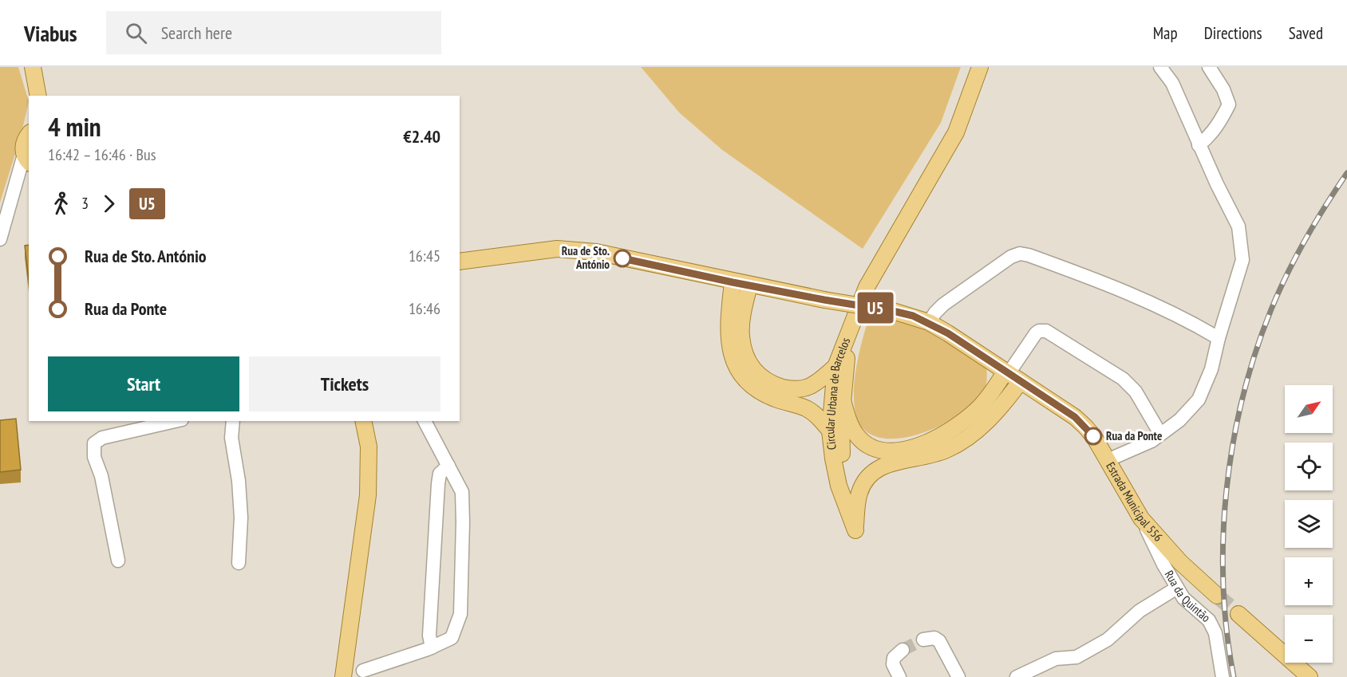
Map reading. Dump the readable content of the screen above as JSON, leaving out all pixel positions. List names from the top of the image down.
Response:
{
  "streets": {
    "main road": ["Circular Urbana de Barcelos", "Estrada Municipal 556"],
    "street": ["Rua da Quintão"]
  },
  "crossings": [
    ["Estrada Municipal 556", "Rua da Quintão"]
  ],
  "places": ["Rua de Sto. António", "Rua da Ponte"],
  "lines": ["bus line U5"],
  "north": "top right",
  "page": {
    "header": "Viabus",
    "search": "Search here",
    "nav": ["Map", "Directions", "Saved"],
    "on_map": "U5",
    "heading": ["4 min", "16:42 – 16:46 · Bus", "€2.40"],
    "legs": ["3", "U5"],
    "list": [
      {
        "name": "Rua de Sto. António",
        "value": "16:45"
      },
      {
        "name": "Rua da Ponte",
        "value": "16:46"
      }
    ],
    "buttons": ["Start", "Tickets"],
    "map_buttons": ["+", "−"]
  }
}
